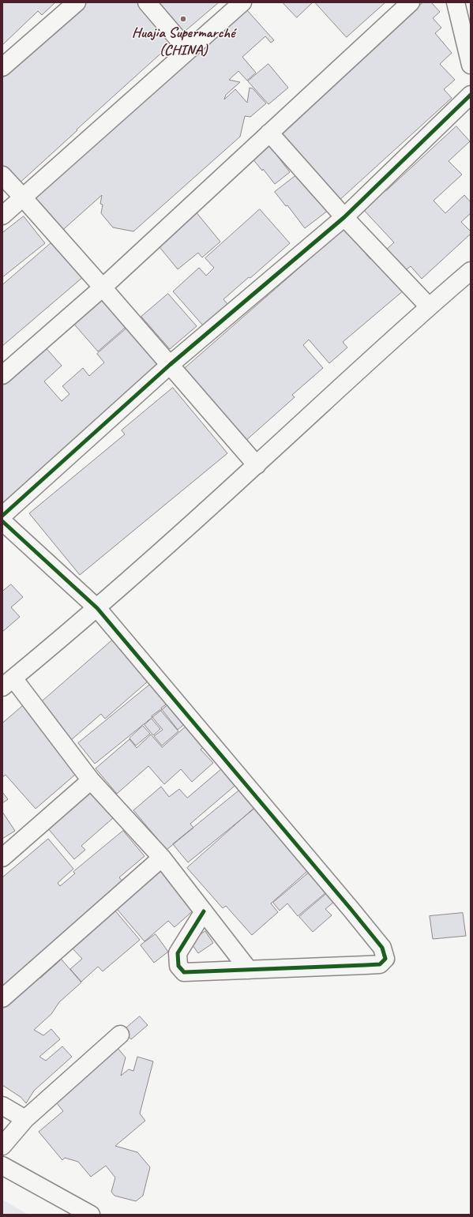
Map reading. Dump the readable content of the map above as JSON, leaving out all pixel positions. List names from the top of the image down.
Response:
{
  "places": ["Huajia Supermarché (CHINA)"]
}
